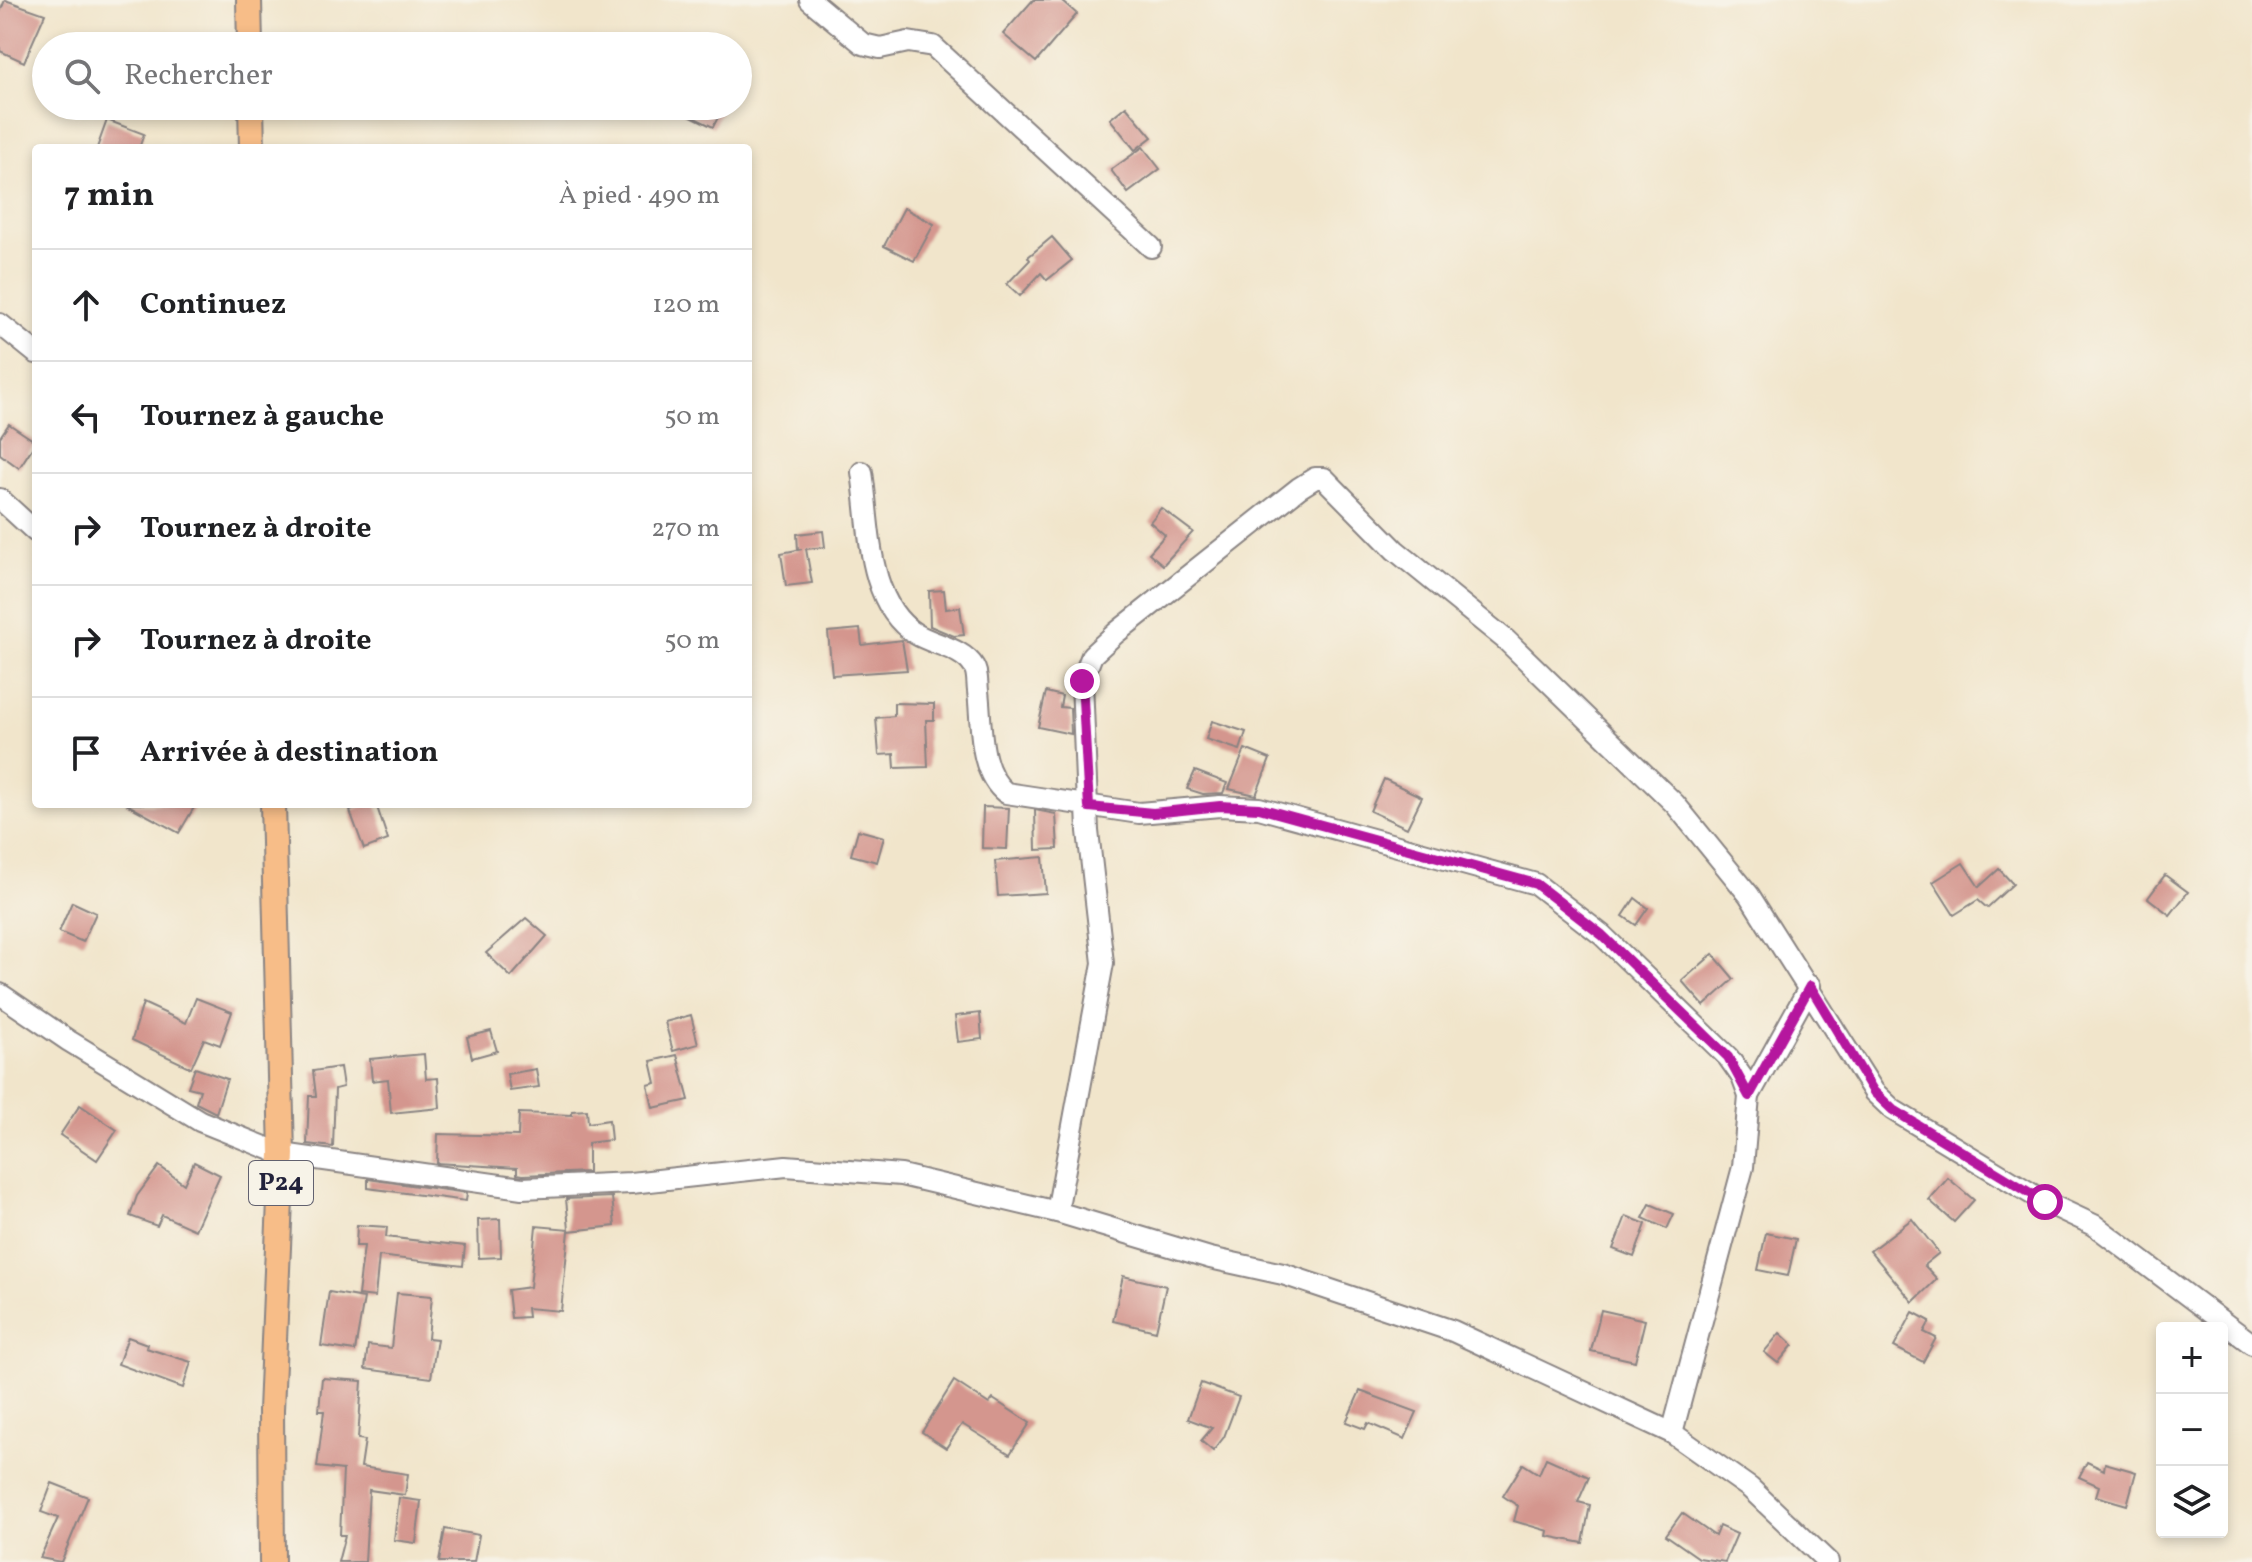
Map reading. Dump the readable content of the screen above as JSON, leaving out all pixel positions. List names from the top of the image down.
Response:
{
  "streets": {
    "main road": ["P24"]
  },
  "page": {
    "search": "Rechercher",
    "heading": ["7 min", "À pied · 490 m"],
    "list": [
      ["Continuez", "120 m"],
      ["Tournez à gauche", "50 m"],
      ["Tournez à droite", "270 m"],
      ["Tournez à droite", "50 m"],
      "Arrivée à destination"
    ],
    "map_buttons": ["+", "−"]
  }
}
